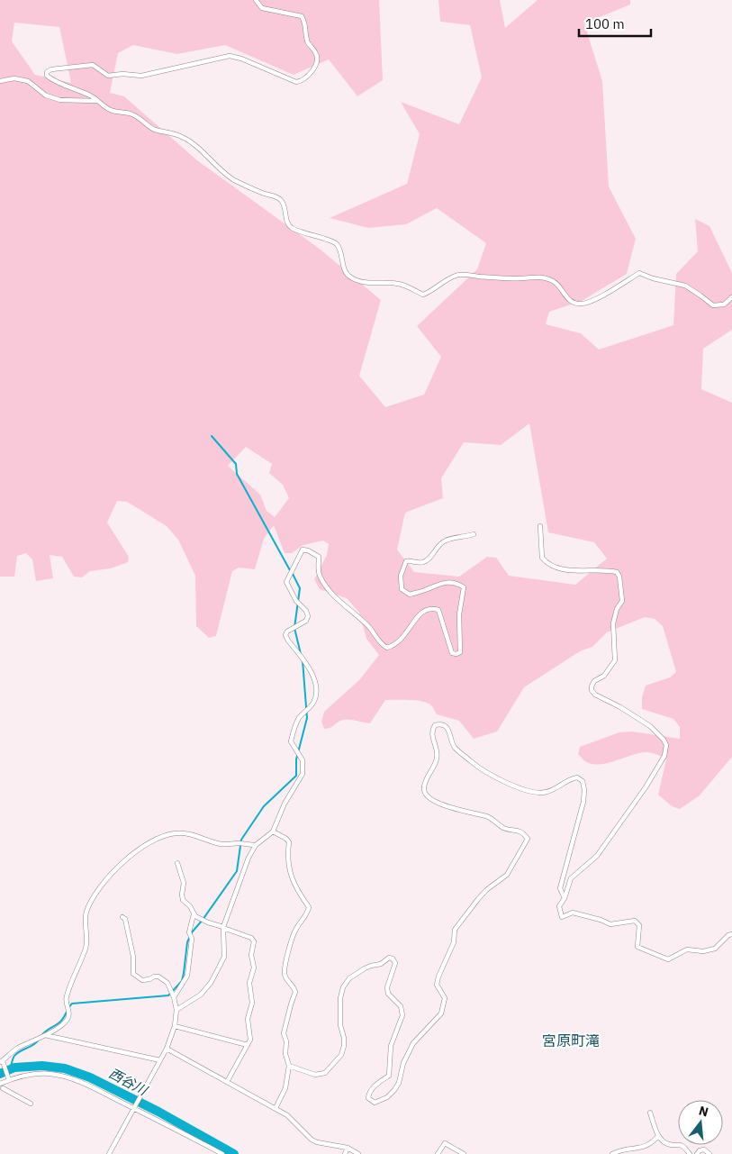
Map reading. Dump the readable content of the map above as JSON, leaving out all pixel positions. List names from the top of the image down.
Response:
{
  "districts": ["宮原町滝"],
  "water": ["西谷川"],
  "scale_bar": "100 m",
  "north": "top"
}
